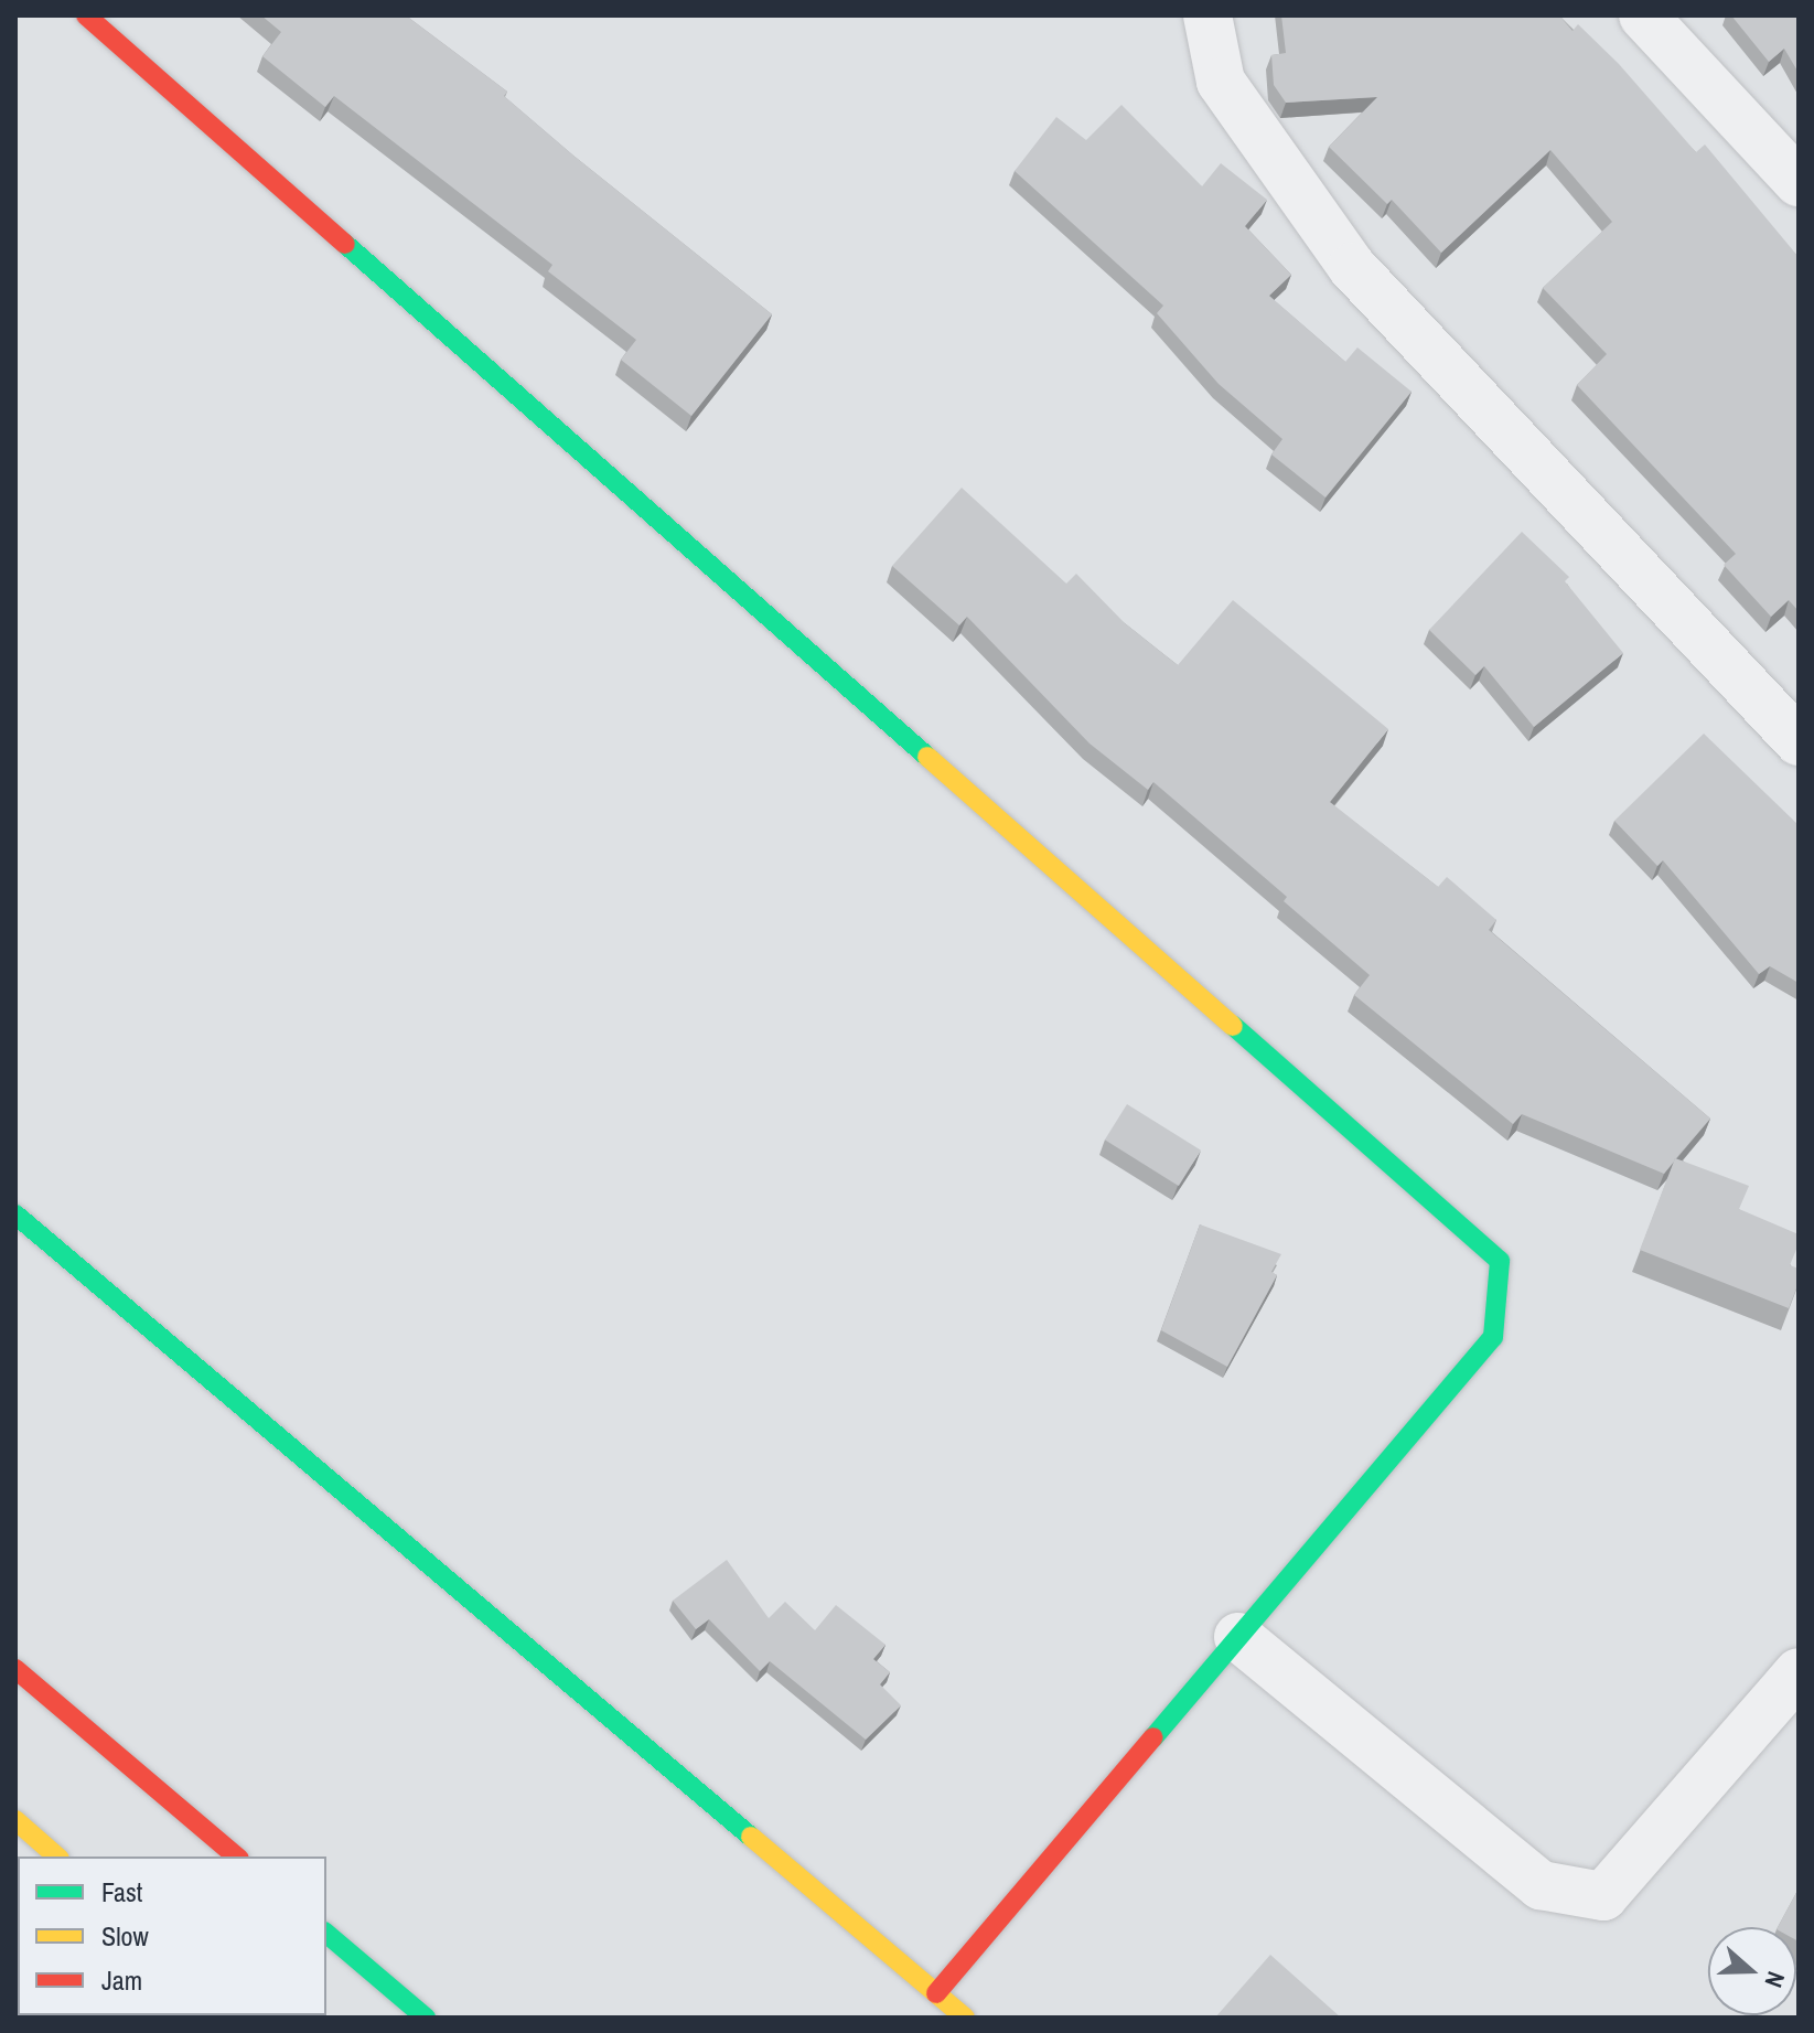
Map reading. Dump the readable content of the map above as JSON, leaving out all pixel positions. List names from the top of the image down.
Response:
{
  "legend": ["Fast", "Slow", "Jam"],
  "north": "right"
}
